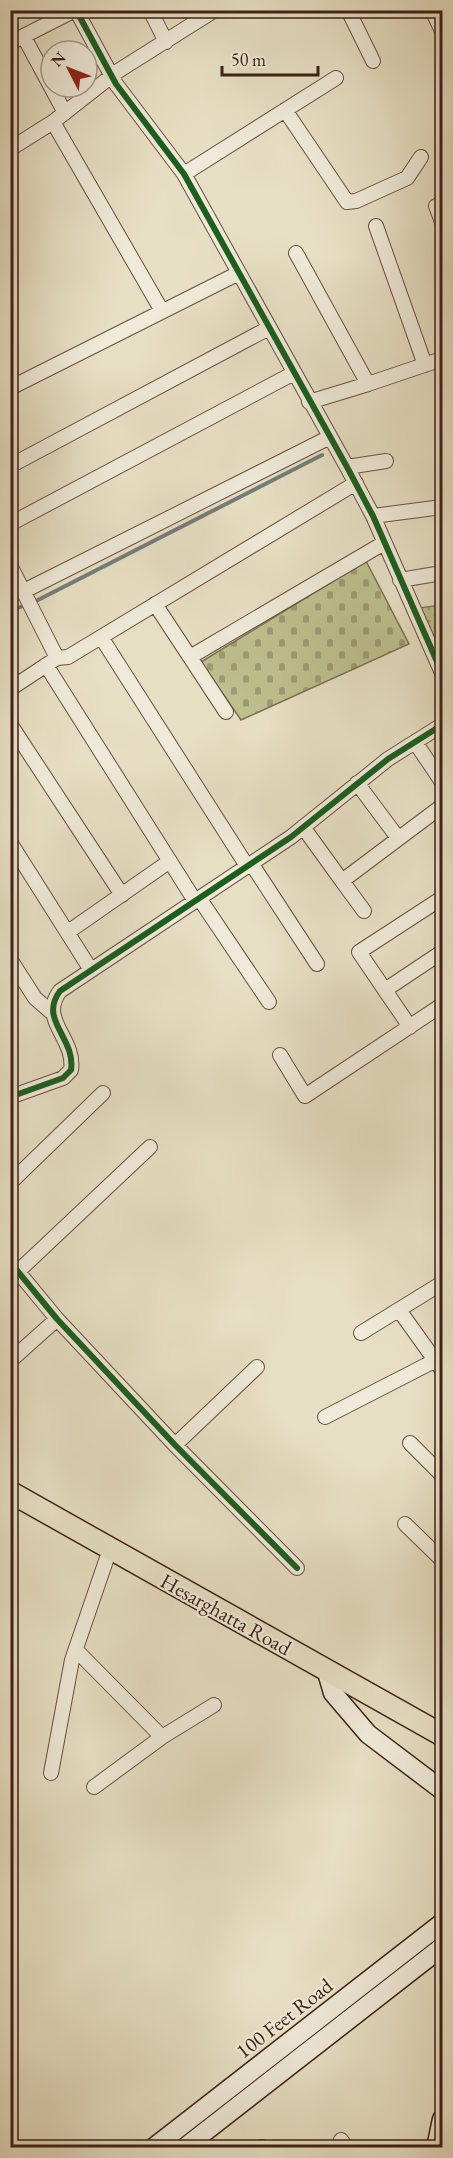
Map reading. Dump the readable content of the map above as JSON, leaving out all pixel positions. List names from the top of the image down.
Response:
{
  "streets": {
    "main road": ["Hesarghatta Road", "100 Feet Road"]
  },
  "scale_bar": "50 m",
  "north": "top left"
}
